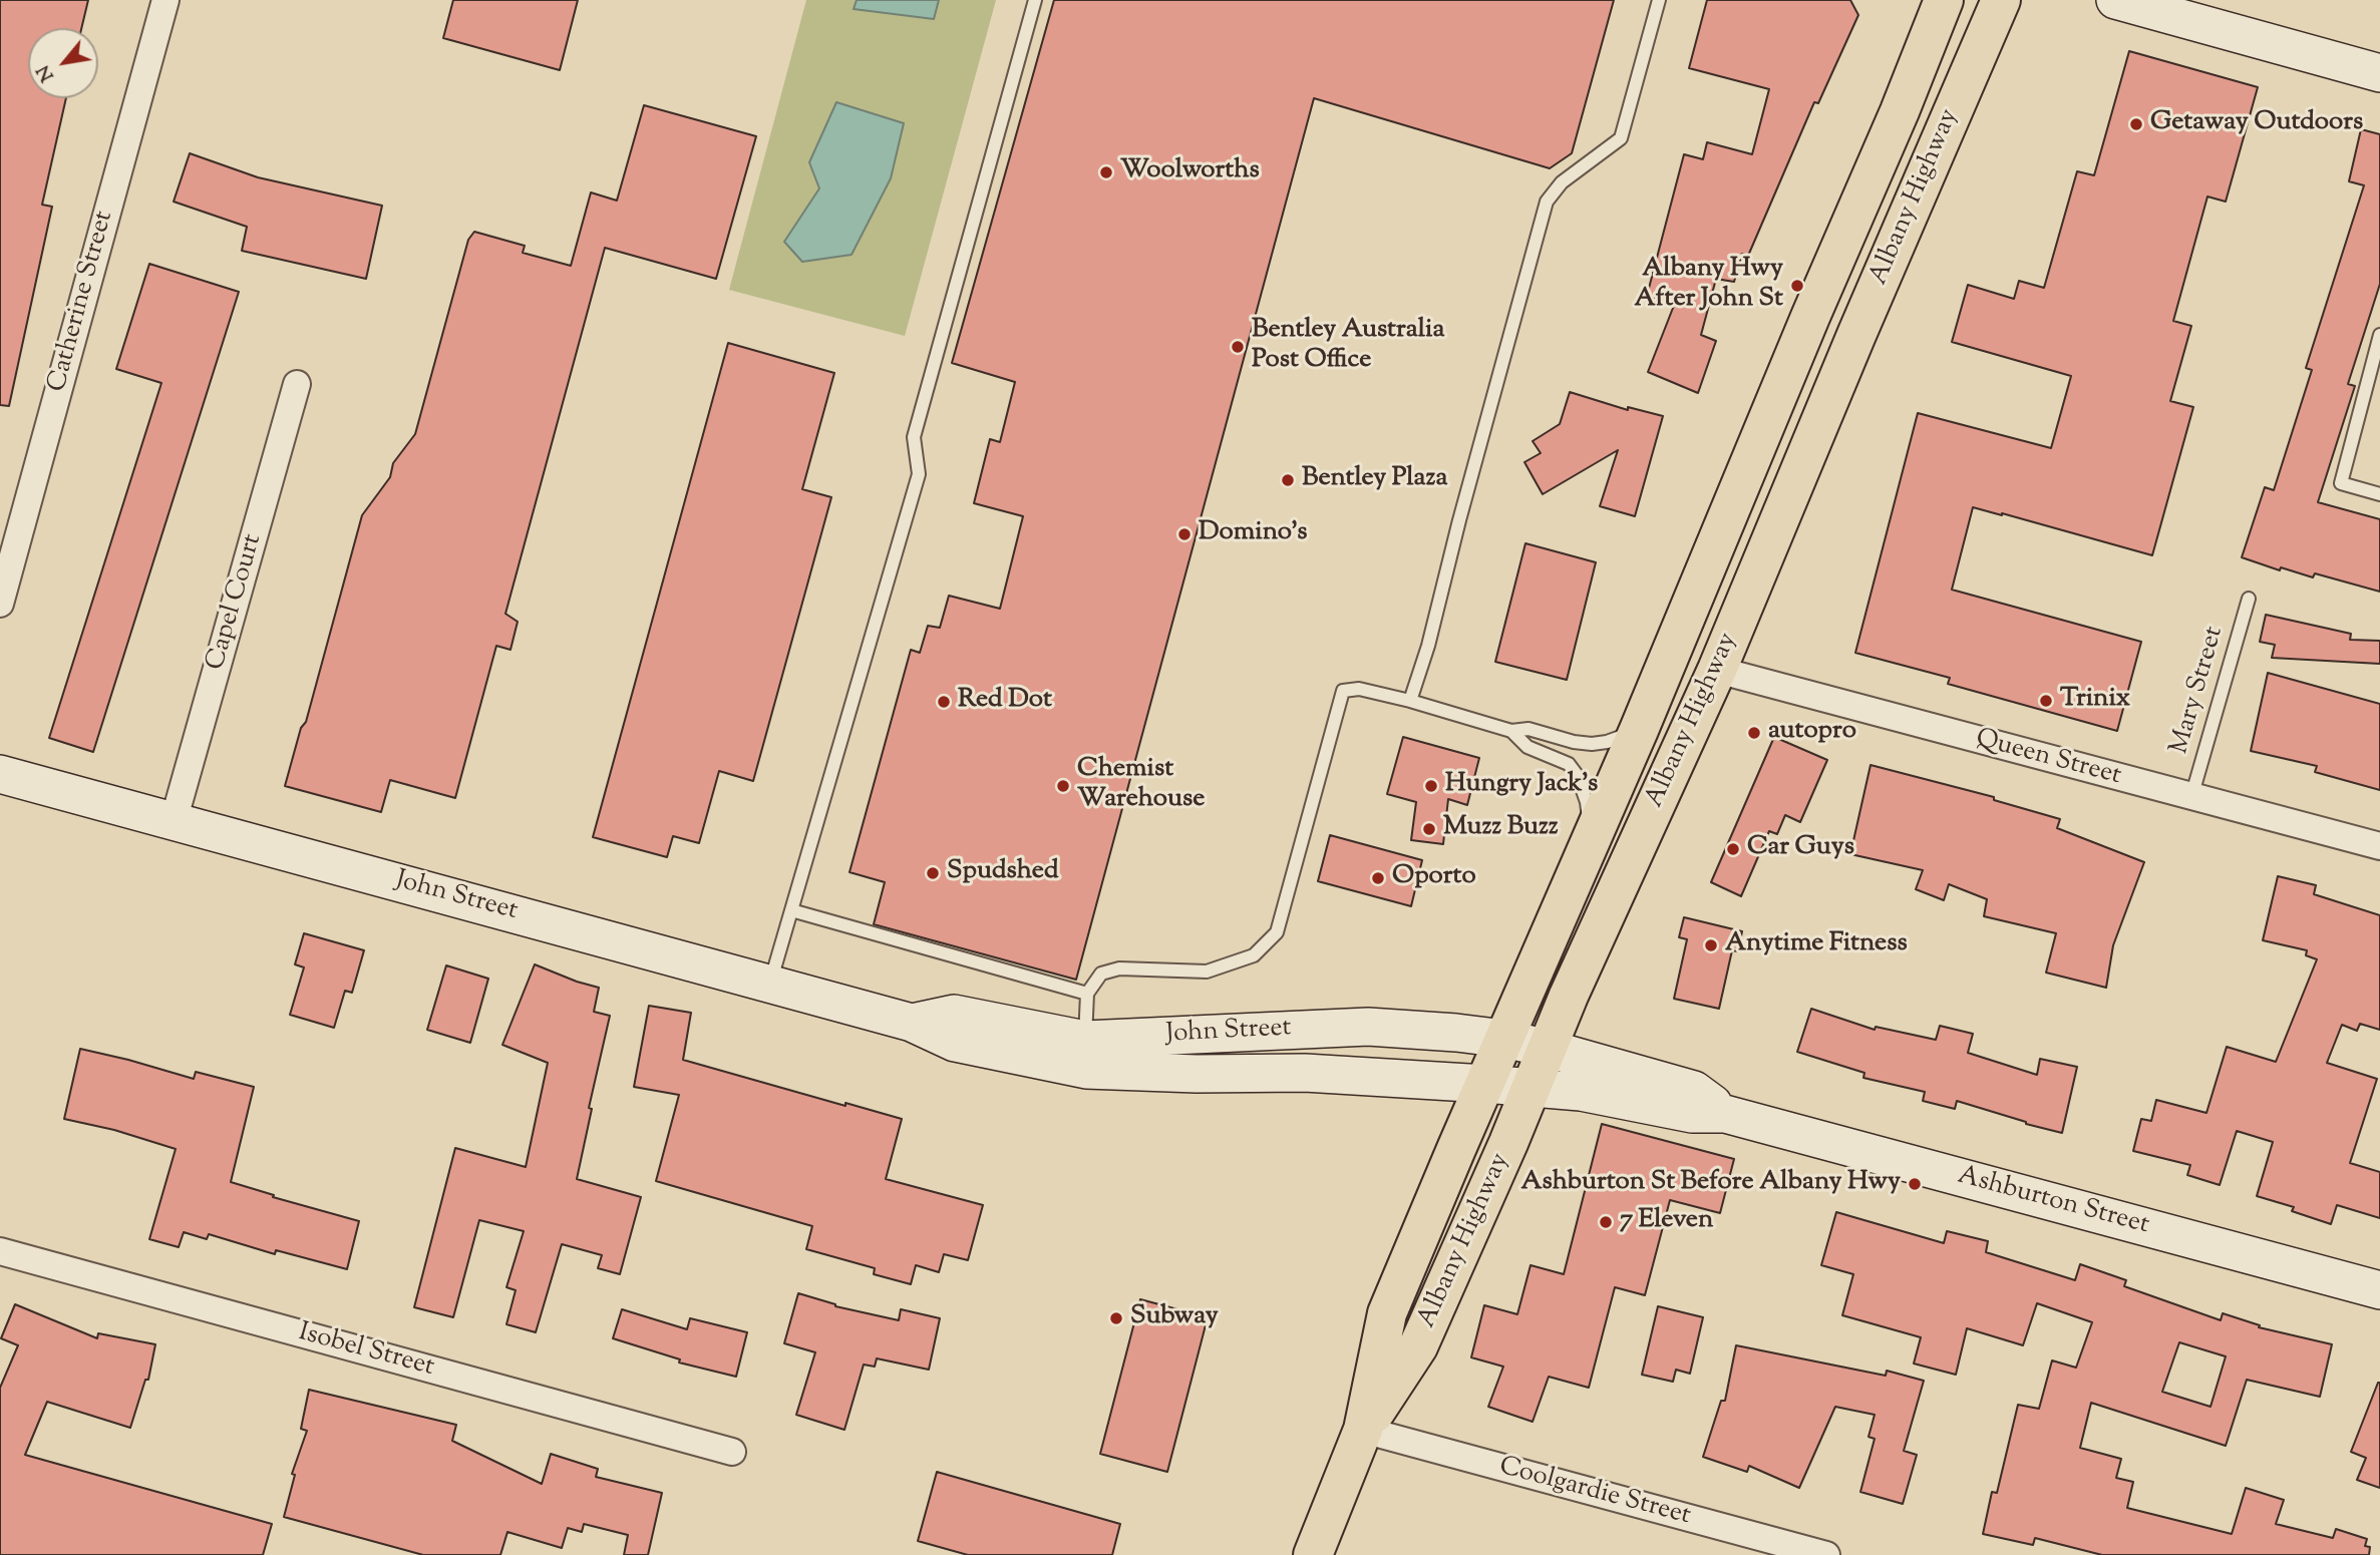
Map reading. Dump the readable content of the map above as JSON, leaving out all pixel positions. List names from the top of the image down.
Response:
{
  "streets": {
    "highway": ["Albany Highway"],
    "main road": ["John Street", "Ashburton Street"],
    "street": [
      "Catherine Street",
      "Capel Court",
      "Queen Street",
      "Isobel Street",
      "Coolgardie Street"
    ],
    "lane": ["Mary Street"]
  },
  "crossings": [
    ["Albany Highway", "Queen Street"],
    ["Albany Highway", "John Street"],
    ["Albany Highway", "Ashburton Street"],
    ["Albany Highway", "Coolgardie Street"],
    ["Capel Court", "John Street"],
    ["Mary Street", "Queen Street"],
    ["John Street", "Ashburton Street"]
  ],
  "places": [
    "Getaway Outdoors",
    "Woolworths",
    "Albany Hwy After John St",
    "Bentley Australia Post Office",
    "Bentley Plaza",
    "Domino's",
    "Trinix",
    "Red Dot",
    "autopro",
    "Chemist Warehouse",
    "Hungry Jack's",
    "Muzz Buzz",
    "Car Guys",
    "Spudshed",
    "Oporto",
    "Anytime Fitness",
    "Ashburton St Before Albany Hwy",
    "7 Eleven",
    "Subway"
  ],
  "north": "bottom left"
}
